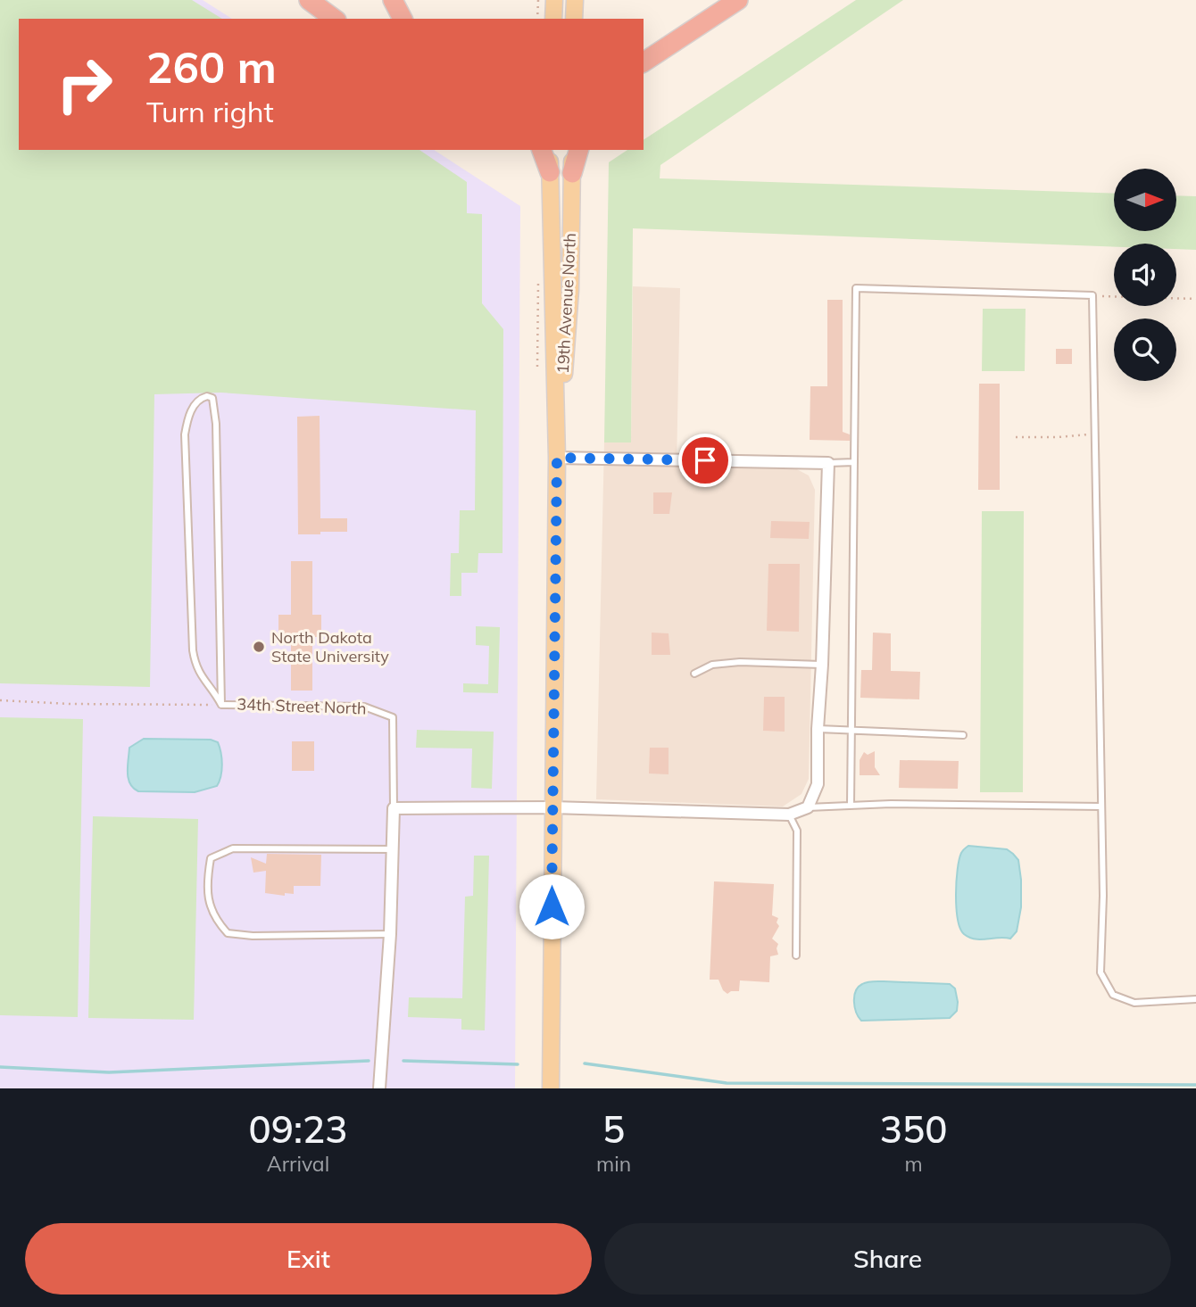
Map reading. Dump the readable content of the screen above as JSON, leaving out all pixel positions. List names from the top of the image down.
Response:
{
  "streets": {
    "main road": ["19th Avenue North"],
    "lane": ["34th Street North"]
  },
  "places": ["North Dakota State University"],
  "north": "right",
  "page": {
    "turn": ["260 m", "Turn right"],
    "eta": [
      "09:23",
      "Arrival",
      "5",
      "min",
      "350",
      "m"
    ],
    "buttons": ["Exit", "Share"]
  }
}
